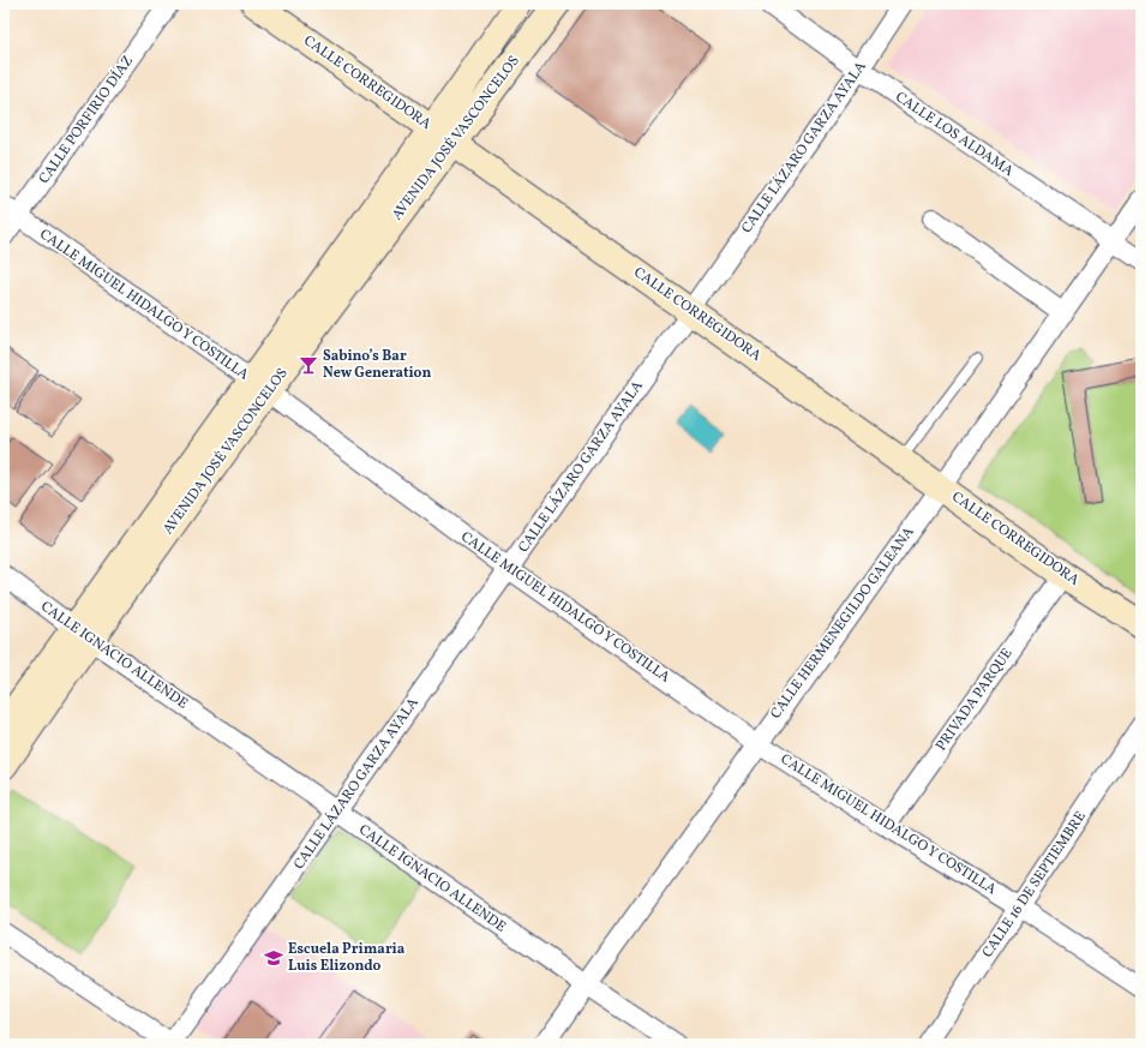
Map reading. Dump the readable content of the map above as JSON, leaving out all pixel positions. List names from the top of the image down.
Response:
{
  "streets": {
    "main road": ["CALLE CORREGIDORA", "AVENIDA JOSÉ VASCONCELOS"],
    "street": [
      "CALLE PORFIRIO DÍAZ",
      "CALLE LOS ALDAMA",
      "CALLE LÁZARO GARZA AYALA",
      "CALLE MIGUEL HIDALGO Y COSTILLA",
      "CALLE HERMENEGILDO GALEANA",
      "CALLE IGNACIO ALLENDE",
      "PRIVADA PARQUE",
      "CALLE 16 DE SEPTIEMBRE"
    ]
  },
  "crossings": [
    ["CALLE CORREGIDORA", "AVENIDA JOSÉ VASCONCELOS"],
    ["CALLE CORREGIDORA", "CALLE LÁZARO GARZA AYALA"],
    ["CALLE CORREGIDORA", "CALLE HERMENEGILDO GALEANA"],
    ["CALLE CORREGIDORA", "PRIVADA PARQUE"],
    ["CALLE PORFIRIO DÍAZ", "CALLE MIGUEL HIDALGO Y COSTILLA"],
    ["CALLE LOS ALDAMA", "CALLE LÁZARO GARZA AYALA"],
    ["CALLE LOS ALDAMA", "CALLE HERMENEGILDO GALEANA"],
    ["AVENIDA JOSÉ VASCONCELOS", "CALLE MIGUEL HIDALGO Y COSTILLA"],
    ["AVENIDA JOSÉ VASCONCELOS", "CALLE IGNACIO ALLENDE"],
    ["CALLE LÁZARO GARZA AYALA", "CALLE MIGUEL HIDALGO Y COSTILLA"],
    ["CALLE LÁZARO GARZA AYALA", "CALLE IGNACIO ALLENDE"],
    ["CALLE MIGUEL HIDALGO Y COSTILLA", "CALLE HERMENEGILDO GALEANA"],
    ["CALLE MIGUEL HIDALGO Y COSTILLA", "PRIVADA PARQUE"],
    ["CALLE MIGUEL HIDALGO Y COSTILLA", "CALLE 16 DE SEPTIEMBRE"],
    ["CALLE HERMENEGILDO GALEANA", "CALLE IGNACIO ALLENDE"]
  ],
  "places": {
    "bar": ["Sabino’s Bar New Generation"],
    "school or university": ["Escuela Primaria Luis Elizondo"]
  }
}
